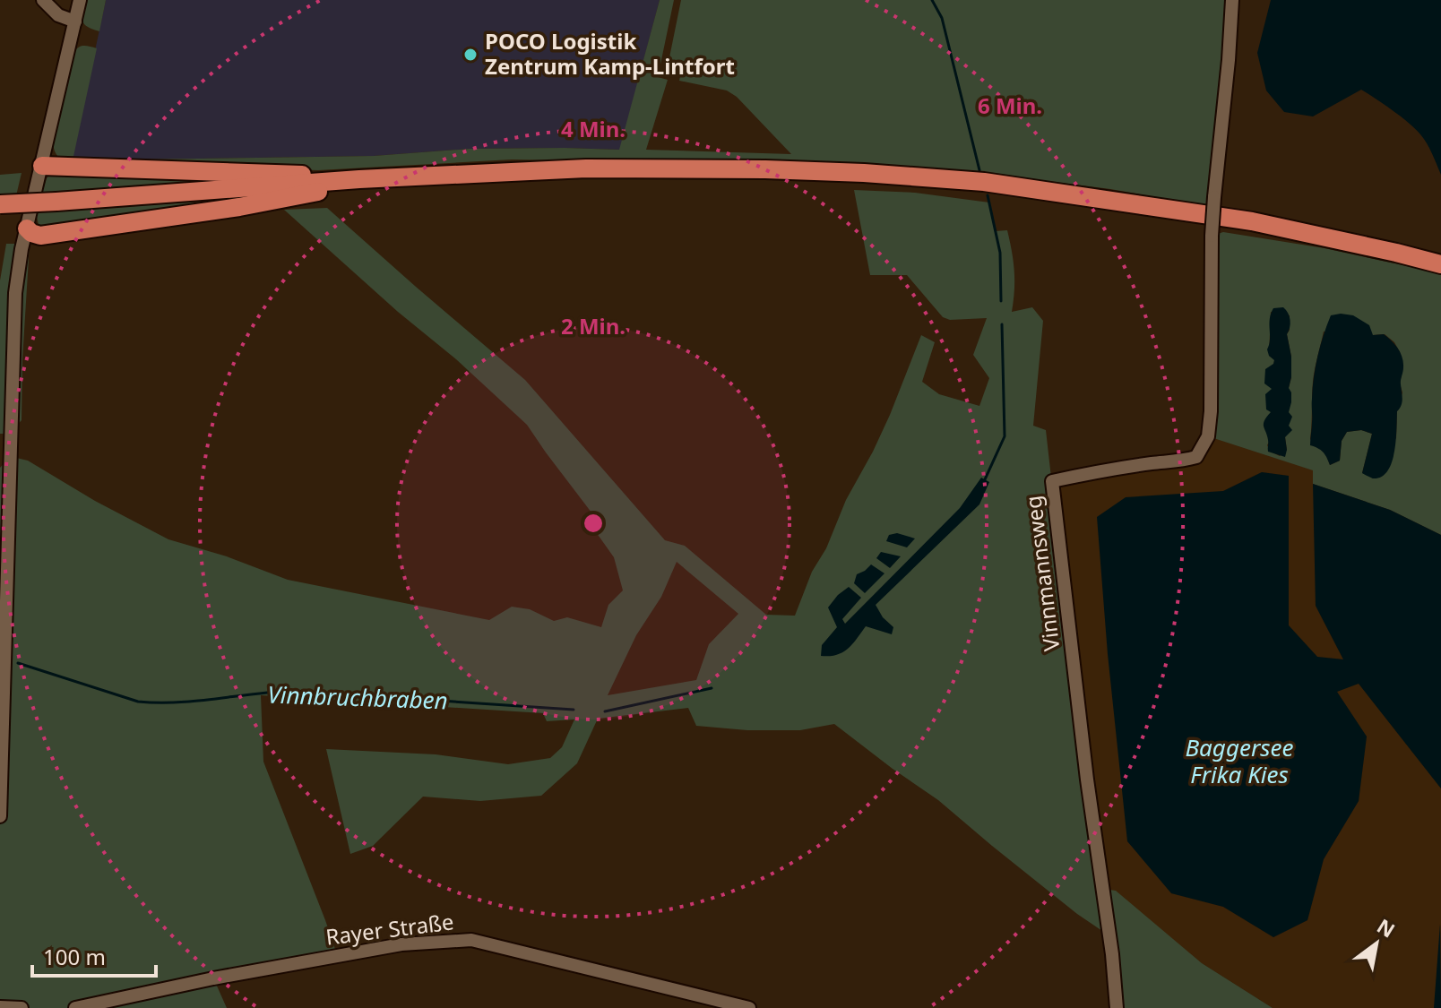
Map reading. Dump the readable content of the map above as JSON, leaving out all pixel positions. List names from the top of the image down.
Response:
{
  "streets": {
    "street": ["Vinnmannsweg", "Rayer Straße"]
  },
  "water": ["Vinnbruchbraben", "Baggersee Frika Kies"],
  "places": ["POCO Logistik Zentrum Kamp-Lintfort"],
  "scale_bar": "100 m",
  "north": "top right",
  "rings": ["6 Min.", "4 Min.", "2 Min."]
}
